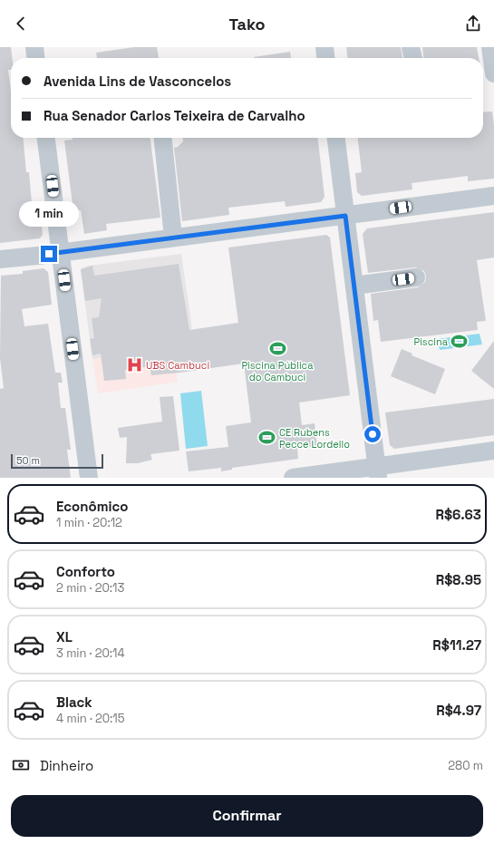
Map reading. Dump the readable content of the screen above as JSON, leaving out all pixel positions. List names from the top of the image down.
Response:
{
  "places": {
    "sports": ["Piscina", "Piscina Pública do Cambuci", "CE Rubens Pecce Lordello"],
    "hospital": ["UBS Cambuci"]
  },
  "scale_bar": "50 m",
  "page": {
    "header": "Tako",
    "banner": ["Avenida Lins de Vasconcelos", "Rua Senador Carlos Teixeira de Carvalho"],
    "bubble": "1 min",
    "scale": "50 m",
    "list": [
      {
        "name": "Econômico",
        "note": "1 min · 20:12",
        "value": "R$6.63"
      },
      {
        "name": "Conforto",
        "note": "2 min · 20:13",
        "value": "R$8.95"
      },
      {
        "name": "XL",
        "note": "3 min · 20:14",
        "value": "R$11.27"
      },
      {
        "name": "Black",
        "note": "4 min · 20:15",
        "value": "R$4.97"
      }
    ],
    "pay": ["Dinheiro", "280 m"],
    "buttons": "Confirmar"
  }
}
